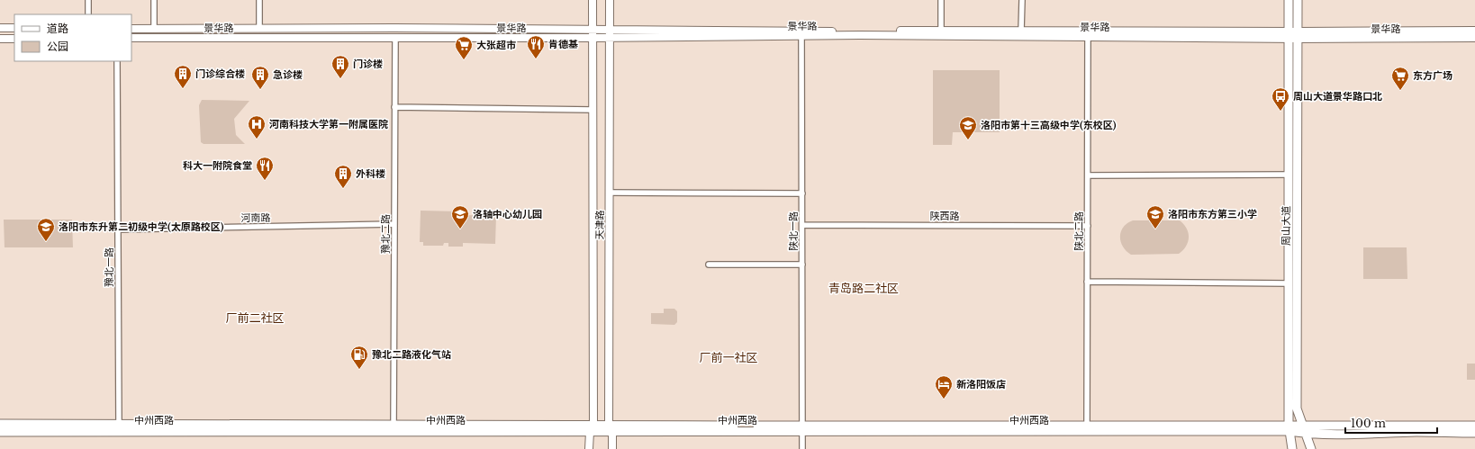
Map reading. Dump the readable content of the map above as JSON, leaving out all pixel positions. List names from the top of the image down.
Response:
{
  "streets": {
    "main road": [
      "景华路",
      "天津路",
      "周山大道",
      "中州西路"
    ],
    "street": [
      "陕西路",
      "河南路",
      "陕北一路",
      "陕北二路",
      "豫北二路",
      "豫北一路"
    ]
  },
  "crossings": [
    ["景华路", "天津路"],
    ["景华路", "周山大道"],
    ["景华路", "陕北一路"],
    ["景华路", "陕北二路"],
    ["景华路", "豫北二路"],
    ["陕西路", "陕北一路"],
    ["陕西路", "陕北二路"],
    ["河南路", "豫北二路"],
    ["河南路", "豫北一路"],
    ["天津路", "中州西路"],
    ["周山大道", "中州西路"],
    ["陕北一路", "中州西路"],
    ["陕北二路", "中州西路"],
    ["豫北二路", "中州西路"],
    ["豫北一路", "中州西路"]
  ],
  "districts": ["青岛路二社区", "厂前二社区", "厂前一社区"],
  "places": {
    "restaurant": ["肯德基", "科大一附院食堂"],
    "supermarket": ["大张超市", "东方广场"],
    "building": [
      "门诊楼",
      "门诊综合楼",
      "急诊楼",
      "外科楼"
    ],
    "bus stop": ["周山大道景华路口北"],
    "hospital": ["河南科技大学第一附属医院"],
    "school or university": [
      "洛阳市第十三高级中学(东校区)",
      "洛轴中心幼儿园",
      "洛阳市东方第三小学",
      "洛阳市东升第二初级中学(太原路校区)"
    ],
    "fuel station": ["豫北二路液化气站"],
    "hotel": ["新洛阳饭店"]
  },
  "legend": ["道路", "公园"],
  "scale_bar": "100 m"
}
